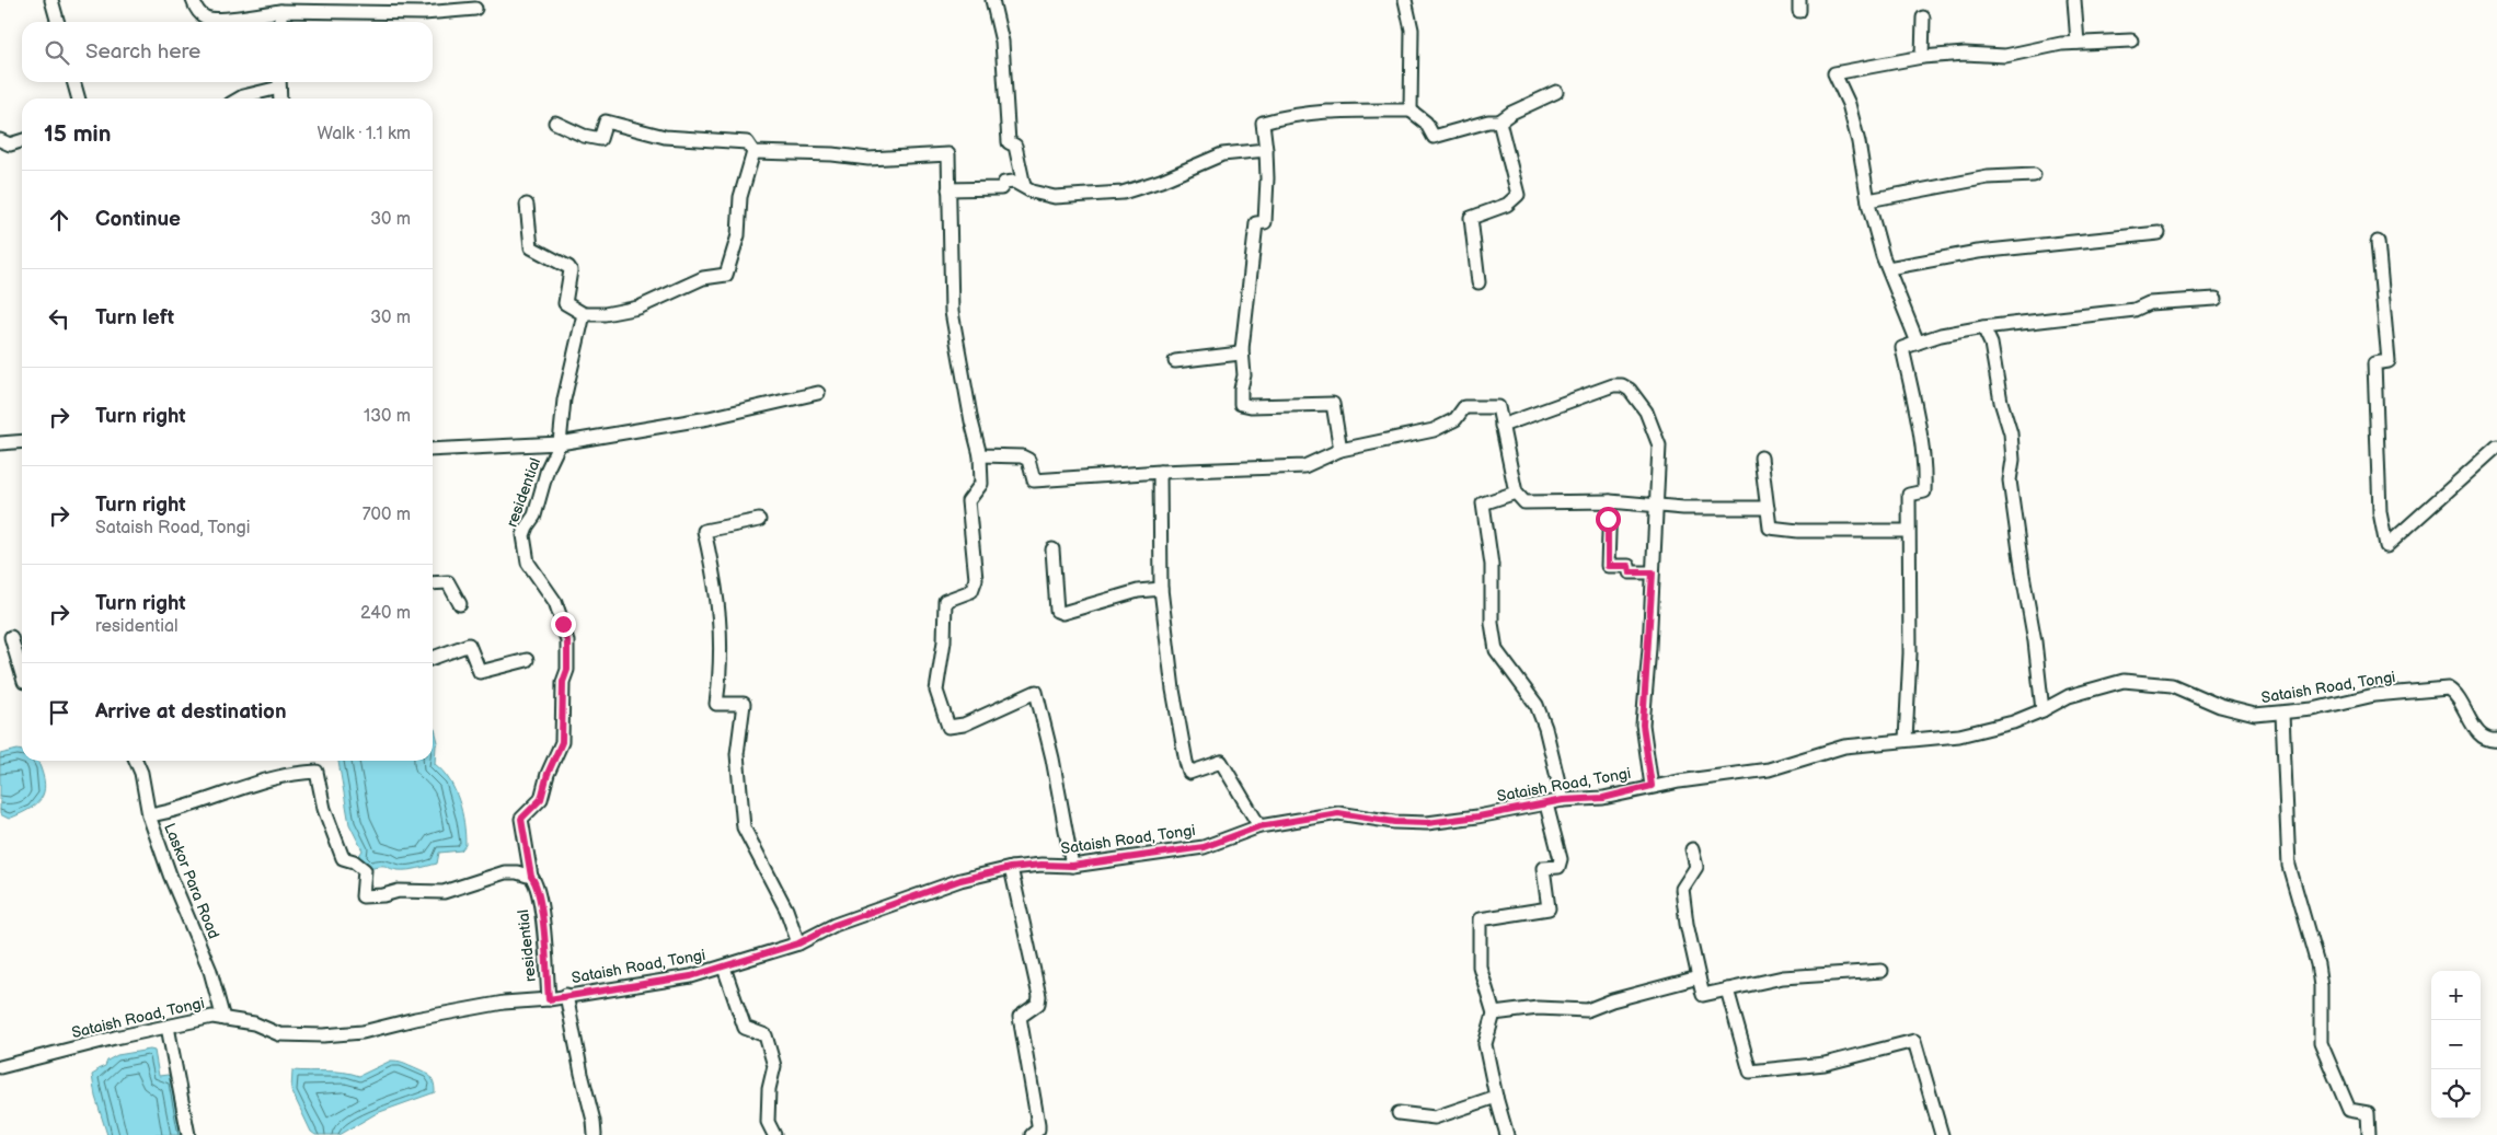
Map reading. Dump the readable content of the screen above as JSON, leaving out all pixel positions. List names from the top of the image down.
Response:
{
  "streets": {
    "street": ["residential", "Sataish Road, Tongi", "Laskor Para Road"]
  },
  "crossings": [
    ["residential", "Sataish Road, Tongi"],
    ["Sataish Road, Tongi", "Laskor Para Road"]
  ],
  "page": {
    "search": "Search here",
    "heading": ["15 min", "Walk · 1.1 km"],
    "list": [
      ["Continue", "30 m"],
      ["Turn left", "30 m"],
      ["Turn right", "130 m"],
      ["Turn right", "Sataish Road, Tongi", "700 m"],
      ["Turn right", "residential", "240 m"],
      "Arrive at destination"
    ],
    "map_buttons": ["+", "−"]
  }
}
